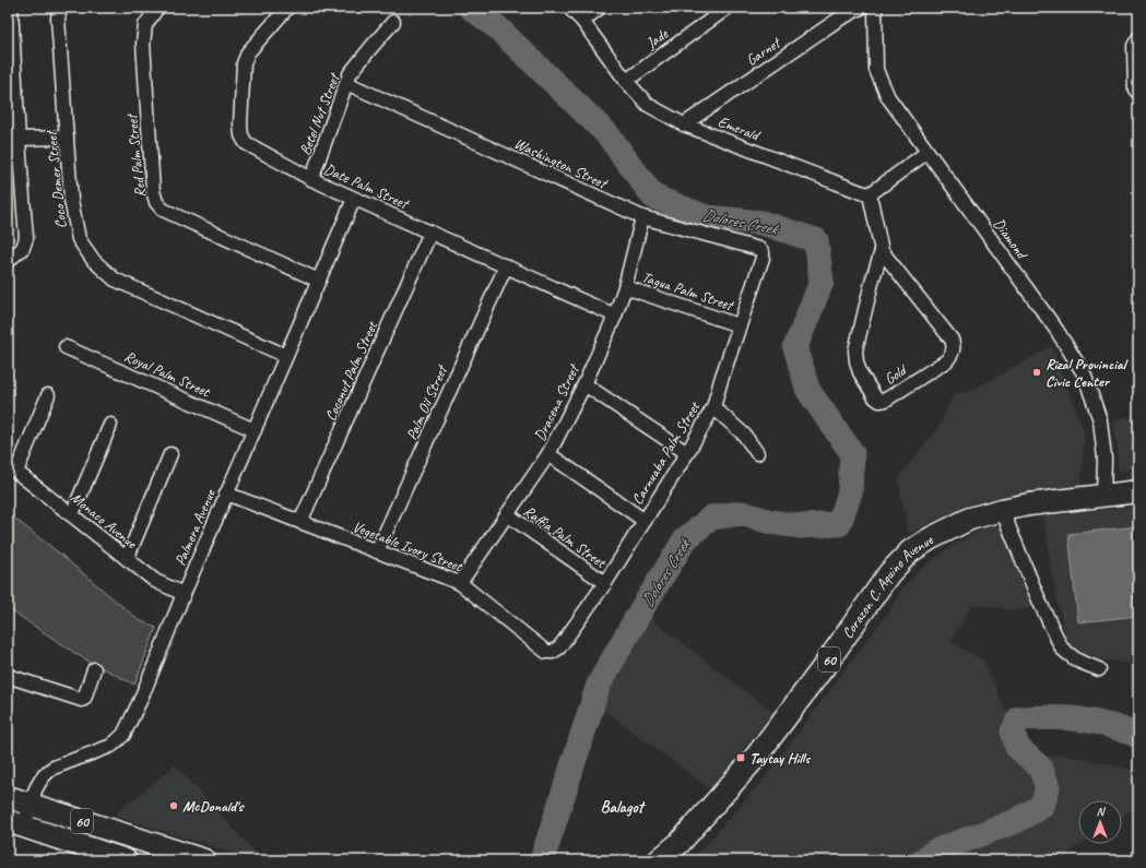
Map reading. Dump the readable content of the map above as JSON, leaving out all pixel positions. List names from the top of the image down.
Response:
{
  "streets": {
    "main road": ["Corazon C. Aquino Avenue", "60"],
    "street": [
      "Jade",
      "Garnet",
      "Betel Nut Street",
      "Emerald",
      "Red Palm Street",
      "Washington Street",
      "Coco Demer Street",
      "Date Palm Street",
      "Diamond",
      "Tagua Palm Street",
      "Coconut Palm Street",
      "Royal Palm Street",
      "Gold",
      "Palm Oil Street",
      "Dracena Street",
      "Carnuaba Palm Street",
      "Monaco Avenue",
      "Palmera Avenue",
      "Raffia Palm Street",
      "Vegetable Ivory Street"
    ]
  },
  "crossings": [
    ["Jade", "Emerald"],
    ["Garnet", "Emerald"],
    ["Betel Nut Street", "Washington Street"],
    ["Betel Nut Street", "Date Palm Street"],
    ["Emerald", "Gold"],
    ["Red Palm Street", "Palmera Avenue"],
    ["Washington Street", "Dracena Street"],
    ["Washington Street", "Carnuaba Palm Street"],
    ["Coco Demer Street", "Palmera Avenue"],
    ["Date Palm Street", "Coconut Palm Street"],
    ["Date Palm Street", "Palm Oil Street"],
    ["Date Palm Street", "Dracena Street"],
    ["Date Palm Street", "Palmera Avenue"],
    ["Diamond", "Corazon C. Aquino Avenue"],
    ["Tagua Palm Street", "Dracena Street"],
    ["Tagua Palm Street", "Carnuaba Palm Street"],
    ["Coconut Palm Street", "Vegetable Ivory Street"],
    ["Royal Palm Street", "Palmera Avenue"],
    ["Palm Oil Street", "Vegetable Ivory Street"],
    ["Dracena Street", "Raffia Palm Street"],
    ["Dracena Street", "Vegetable Ivory Street"],
    ["Carnuaba Palm Street", "Raffia Palm Street"],
    ["Carnuaba Palm Street", "Vegetable Ivory Street"],
    ["Monaco Avenue", "Palmera Avenue"],
    ["Palmera Avenue", "Vegetable Ivory Street"],
    ["Palmera Avenue", "60"]
  ],
  "districts": ["Balagot"],
  "water": ["Dolores Creek"],
  "places": {
    "other": ["Rizal Provincial Civic Center", "McDonald's"],
    "transit": ["Taytay Hills"]
  },
  "north": "top"
}
